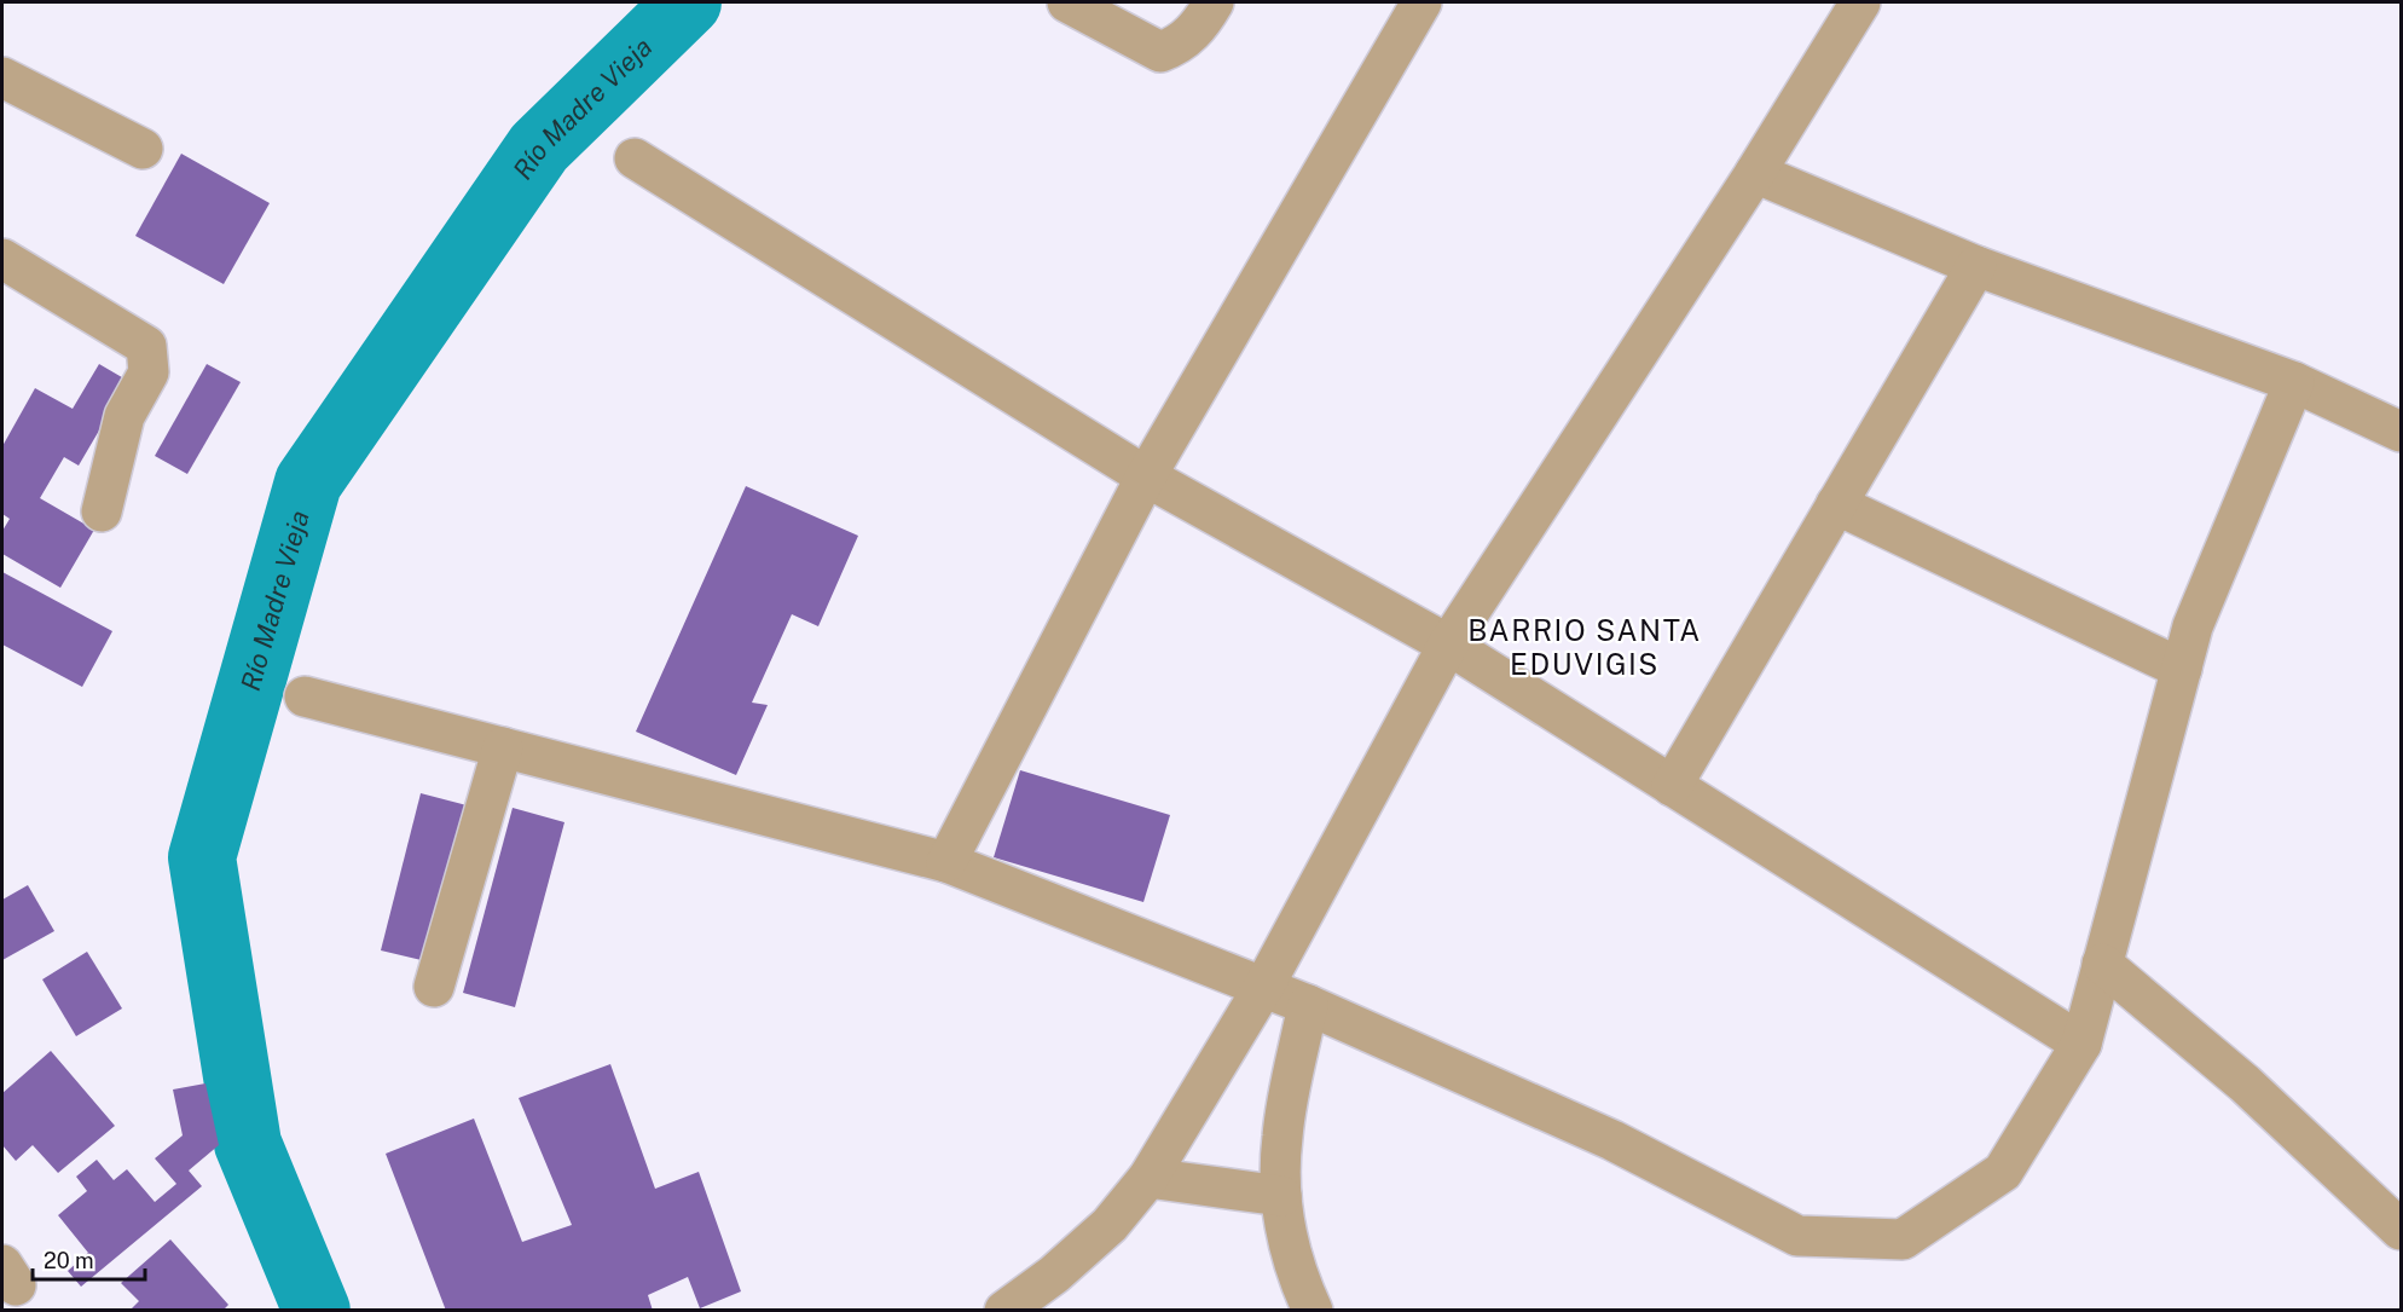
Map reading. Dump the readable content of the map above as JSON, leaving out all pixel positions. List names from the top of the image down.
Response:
{
  "districts": ["BARRIO SANTA EDUVIGIS"],
  "water": ["Río Madre Vieja"],
  "scale_bar": "20 m"
}
